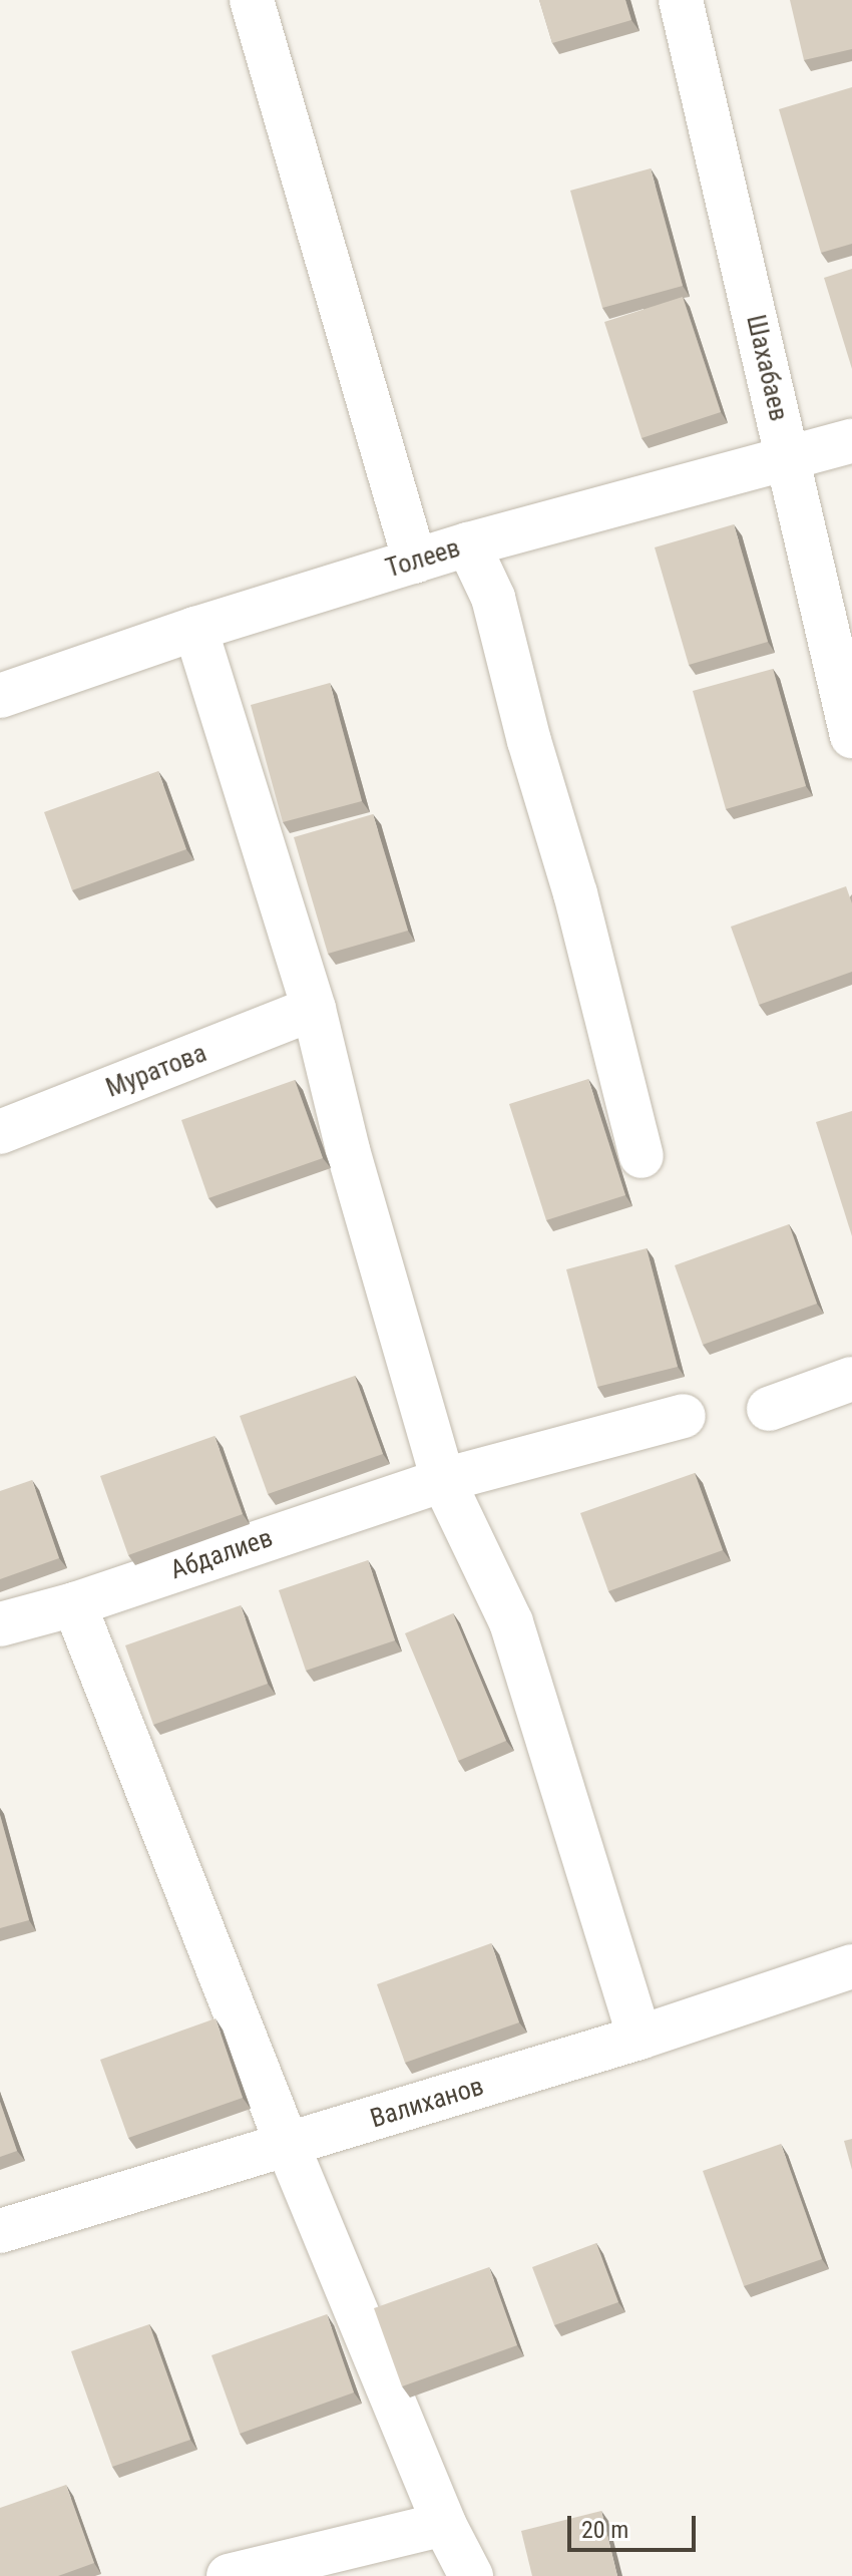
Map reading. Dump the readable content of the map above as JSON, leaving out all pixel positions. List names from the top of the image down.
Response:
{
  "streets": {
    "street": [
      "Шахабаев",
      "Толеев",
      "Муратова",
      "Абдалиев",
      "Валиханов"
    ]
  },
  "crossings": [
    ["Шахабаев", "Толеев"]
  ],
  "scale_bar": "20 m"
}
